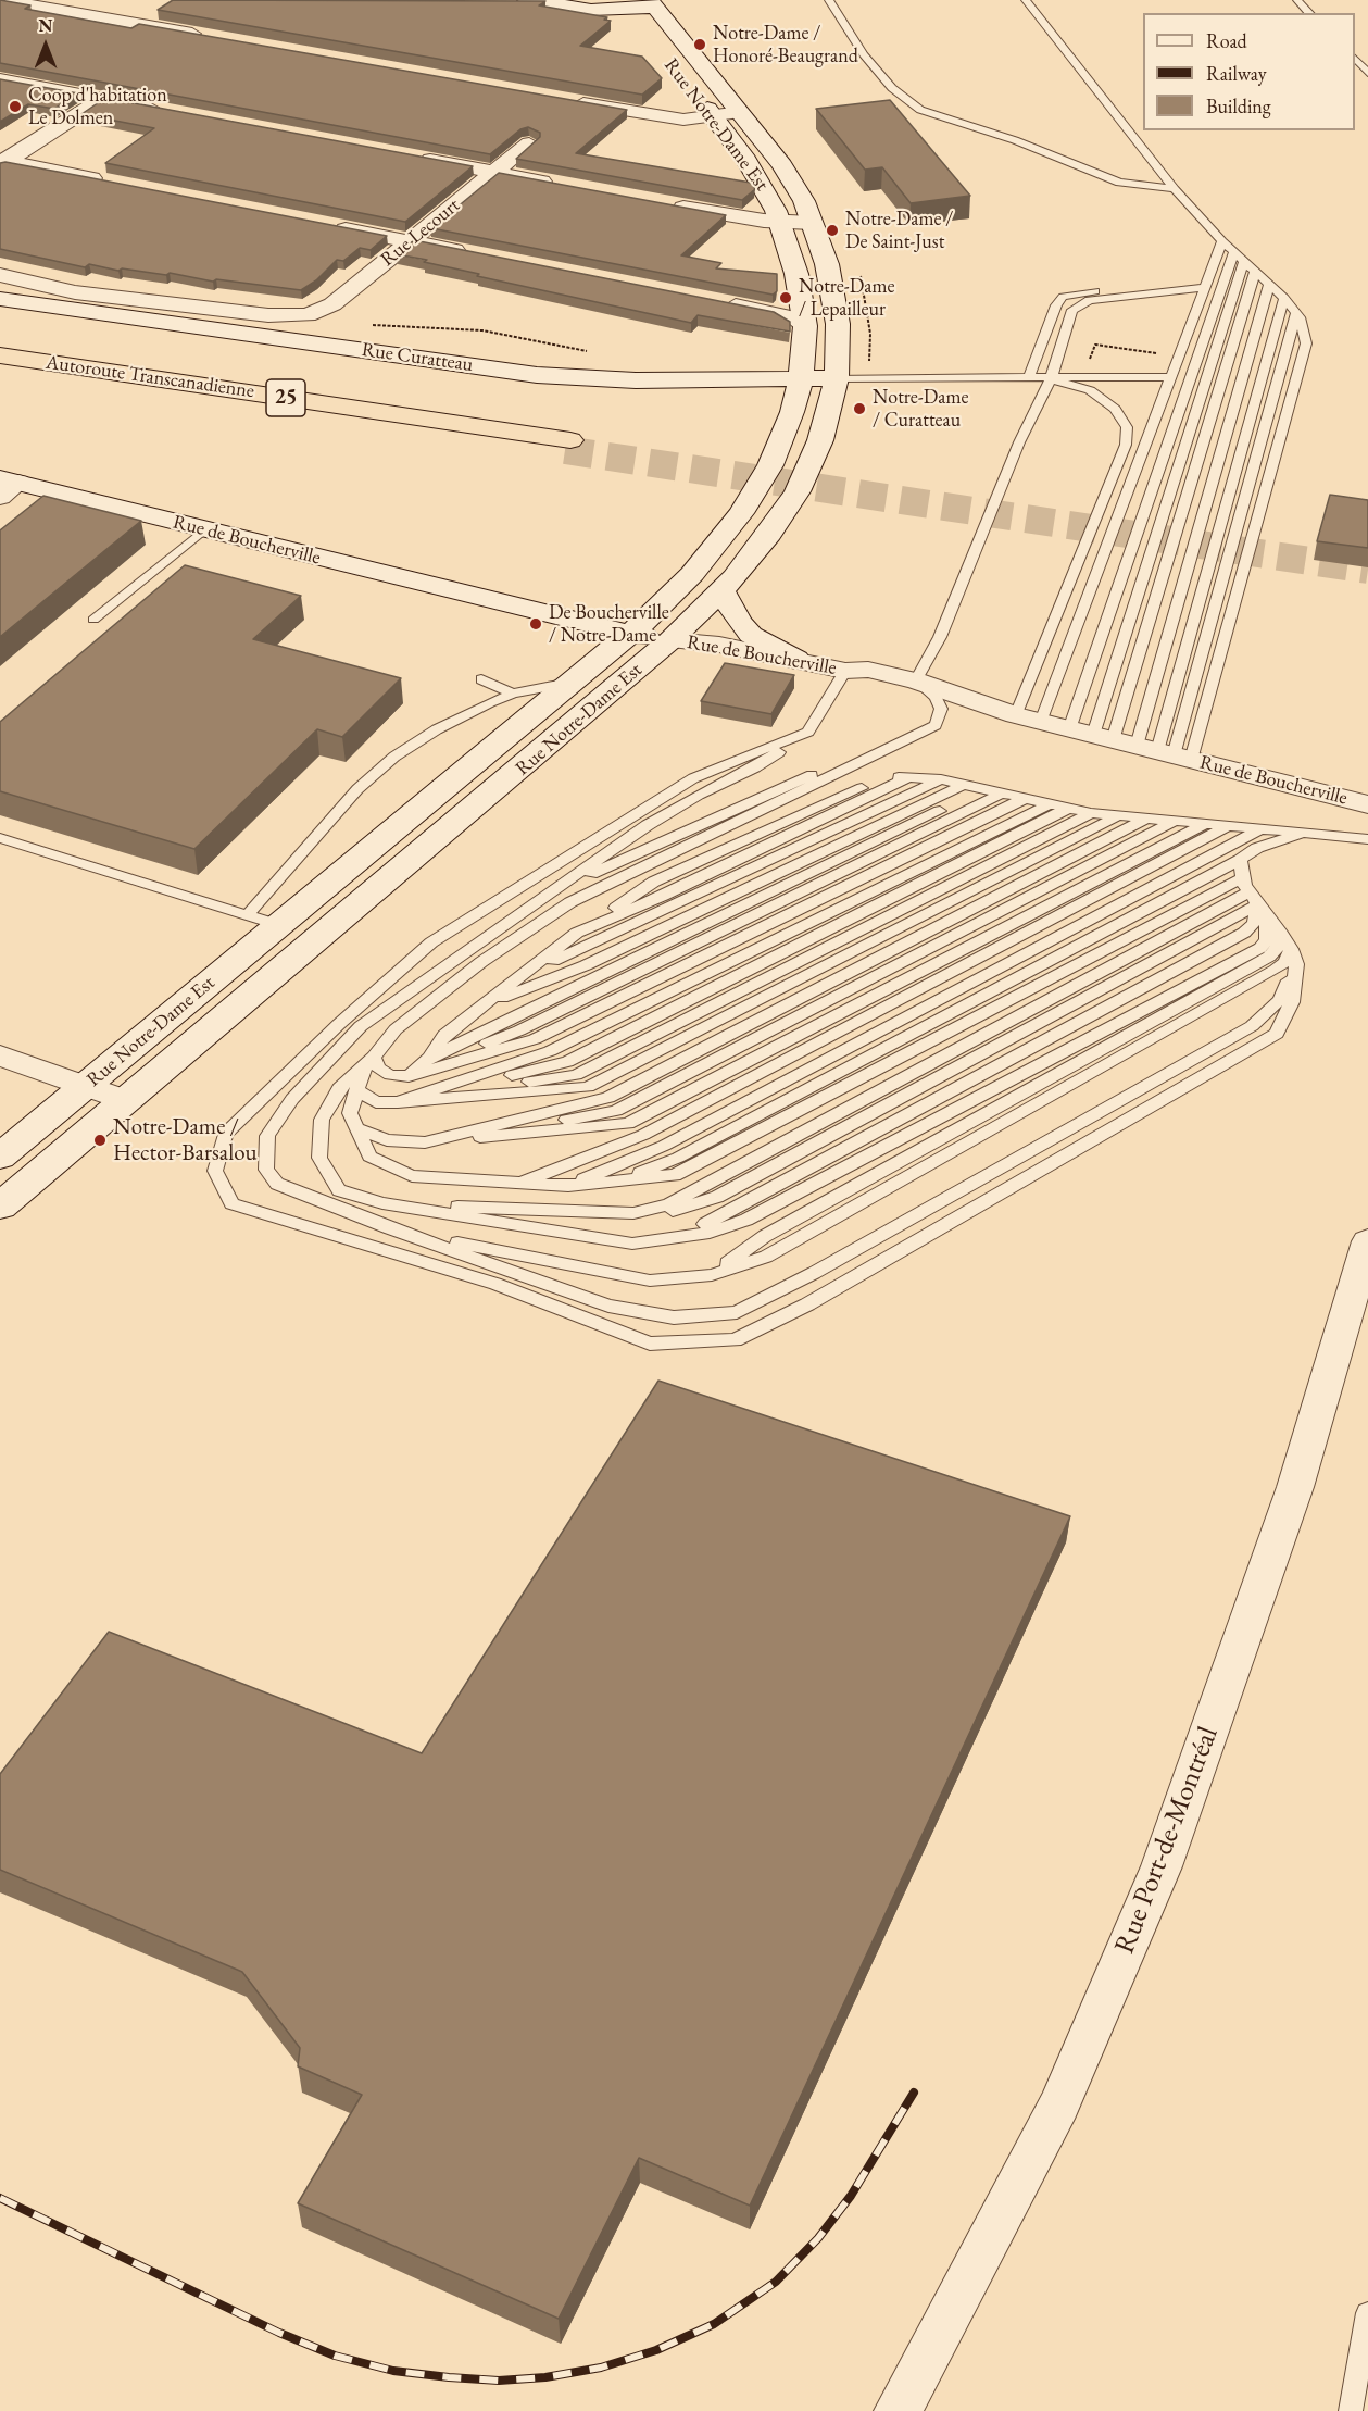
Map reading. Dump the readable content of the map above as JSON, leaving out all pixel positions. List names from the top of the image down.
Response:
{
  "streets": {
    "highway": ["Autoroute Transcanadienne", "25"],
    "main road": ["Rue Notre-Dame Est", "Rue Curatteau", "Rue de Boucherville"],
    "street": ["Rue Lecourt", "Rue Port-de-Montréal"]
  },
  "crossings": [
    ["Rue Notre-Dame Est", "Rue Curatteau"],
    ["Rue Notre-Dame Est", "Rue de Boucherville"]
  ],
  "places": [
    "Notre-Dame / Honoré-Beaugrand",
    "Coop d'habitation Le Dolmen",
    "Notre-Dame / De Saint-Just",
    "Notre-Dame / Lepailleur",
    "Notre-Dame / Curatteau",
    "De Boucherville / Notre-Dame",
    "Notre-Dame / Hector-Barsalou"
  ],
  "legend": ["Road", "Railway", "Building"],
  "north": "top"
}
